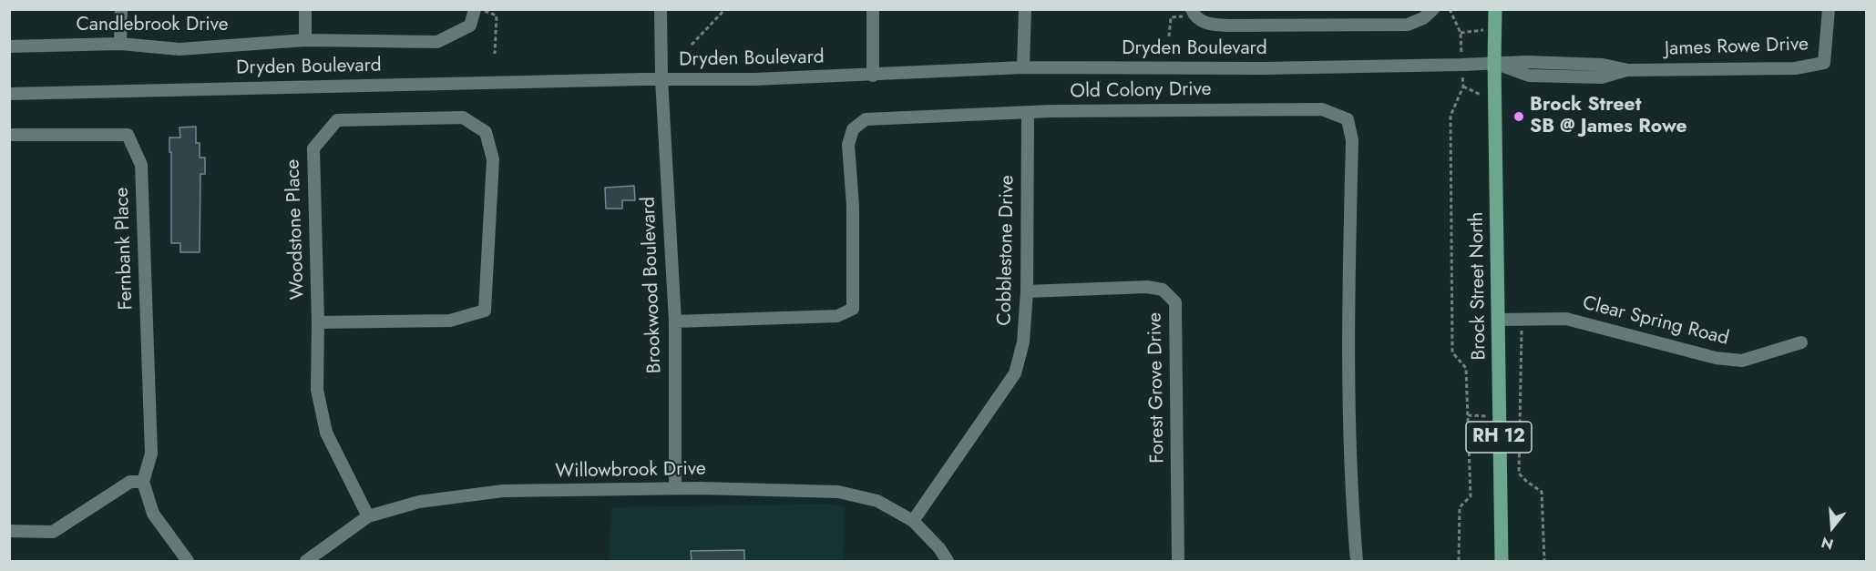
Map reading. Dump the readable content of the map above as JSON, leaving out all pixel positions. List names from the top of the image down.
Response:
{
  "streets": {
    "main road": ["Brock Street North", "RH 12"],
    "street": [
      "Candlebrook Drive",
      "James Rowe Drive",
      "Dryden Boulevard",
      "Old Colony Drive",
      "Woodstone Place",
      "Fernbank Place",
      "Cobblestone Drive",
      "Brookwood Boulevard",
      "Clear Spring Road",
      "Forest Grove Drive",
      "Willowbrook Drive"
    ]
  },
  "crossings": [
    ["James Rowe Drive", "Dryden Boulevard"],
    ["James Rowe Drive", "Brock Street North"],
    ["Dryden Boulevard", "Brookwood Boulevard"],
    ["Dryden Boulevard", "Brock Street North"],
    ["Old Colony Drive", "Cobblestone Drive"],
    ["Old Colony Drive", "Brookwood Boulevard"],
    ["Woodstone Place", "Willowbrook Drive"],
    ["Cobblestone Drive", "Forest Grove Drive"],
    ["Cobblestone Drive", "Willowbrook Drive"],
    ["Brookwood Boulevard", "Willowbrook Drive"],
    ["Brock Street North", "Clear Spring Road"]
  ],
  "places": ["Brock Street SB @ James Rowe"],
  "north": "bottom"
}
